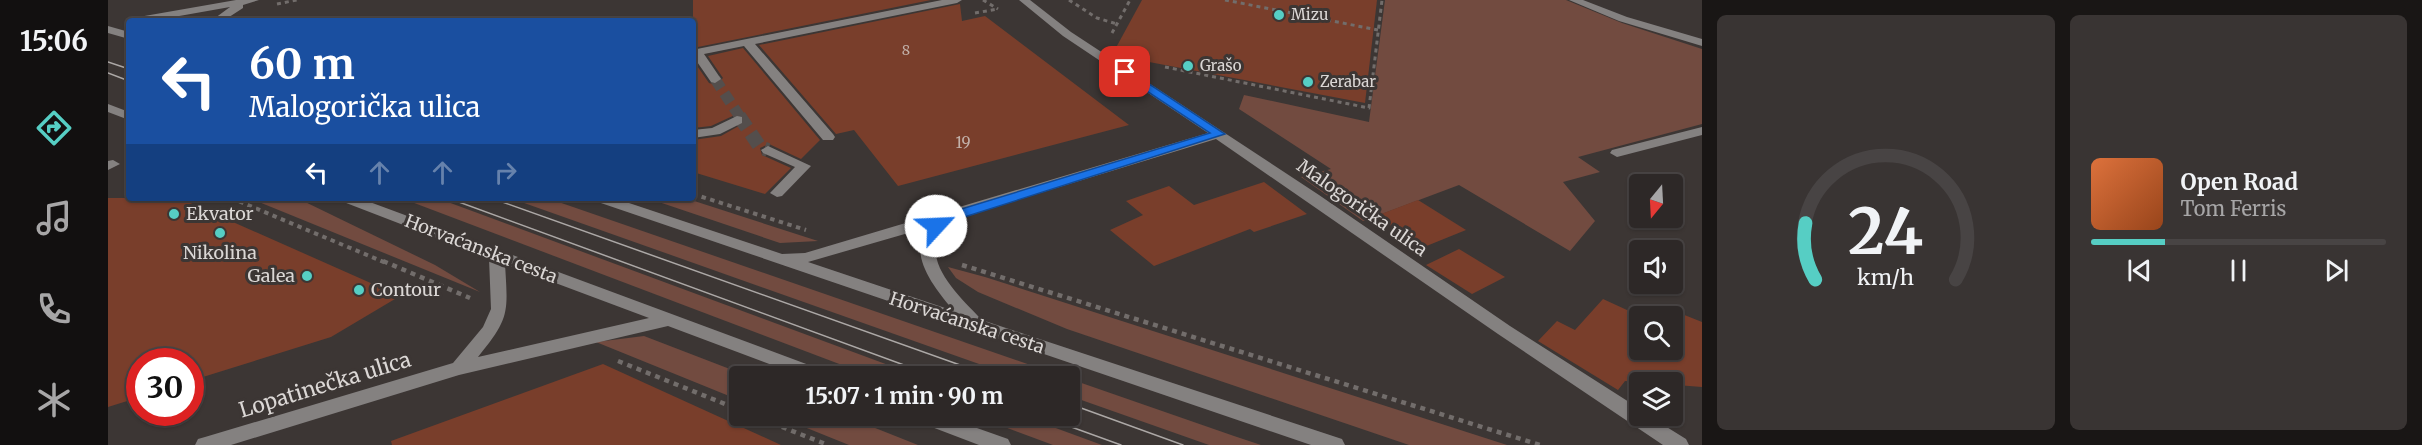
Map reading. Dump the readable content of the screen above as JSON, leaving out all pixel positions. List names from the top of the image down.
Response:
{
  "streets": {
    "street": ["Malogorička ulica", "Horvaćanska cesta", "Lopatinečka ulica"]
  },
  "crossings": [
    ["Horvaćanska cesta", "Lopatinečka ulica"]
  ],
  "places": [
    "Mizu",
    "Grašo",
    "Zerabar",
    "Ekvator",
    "Nikolina",
    "Galea",
    "Contour"
  ],
  "house_numbers": ["8", "19"],
  "north": "bottom",
  "page": {
    "tabs": "15:06",
    "turn": ["60 m", "Malogorička ulica"],
    "song": ["Open Road", "Tom Ferris"],
    "limit": "30",
    "trip": "15:07 · 1 min · 90 m",
    "gauge": ["24", "km/h"]
  }
}
